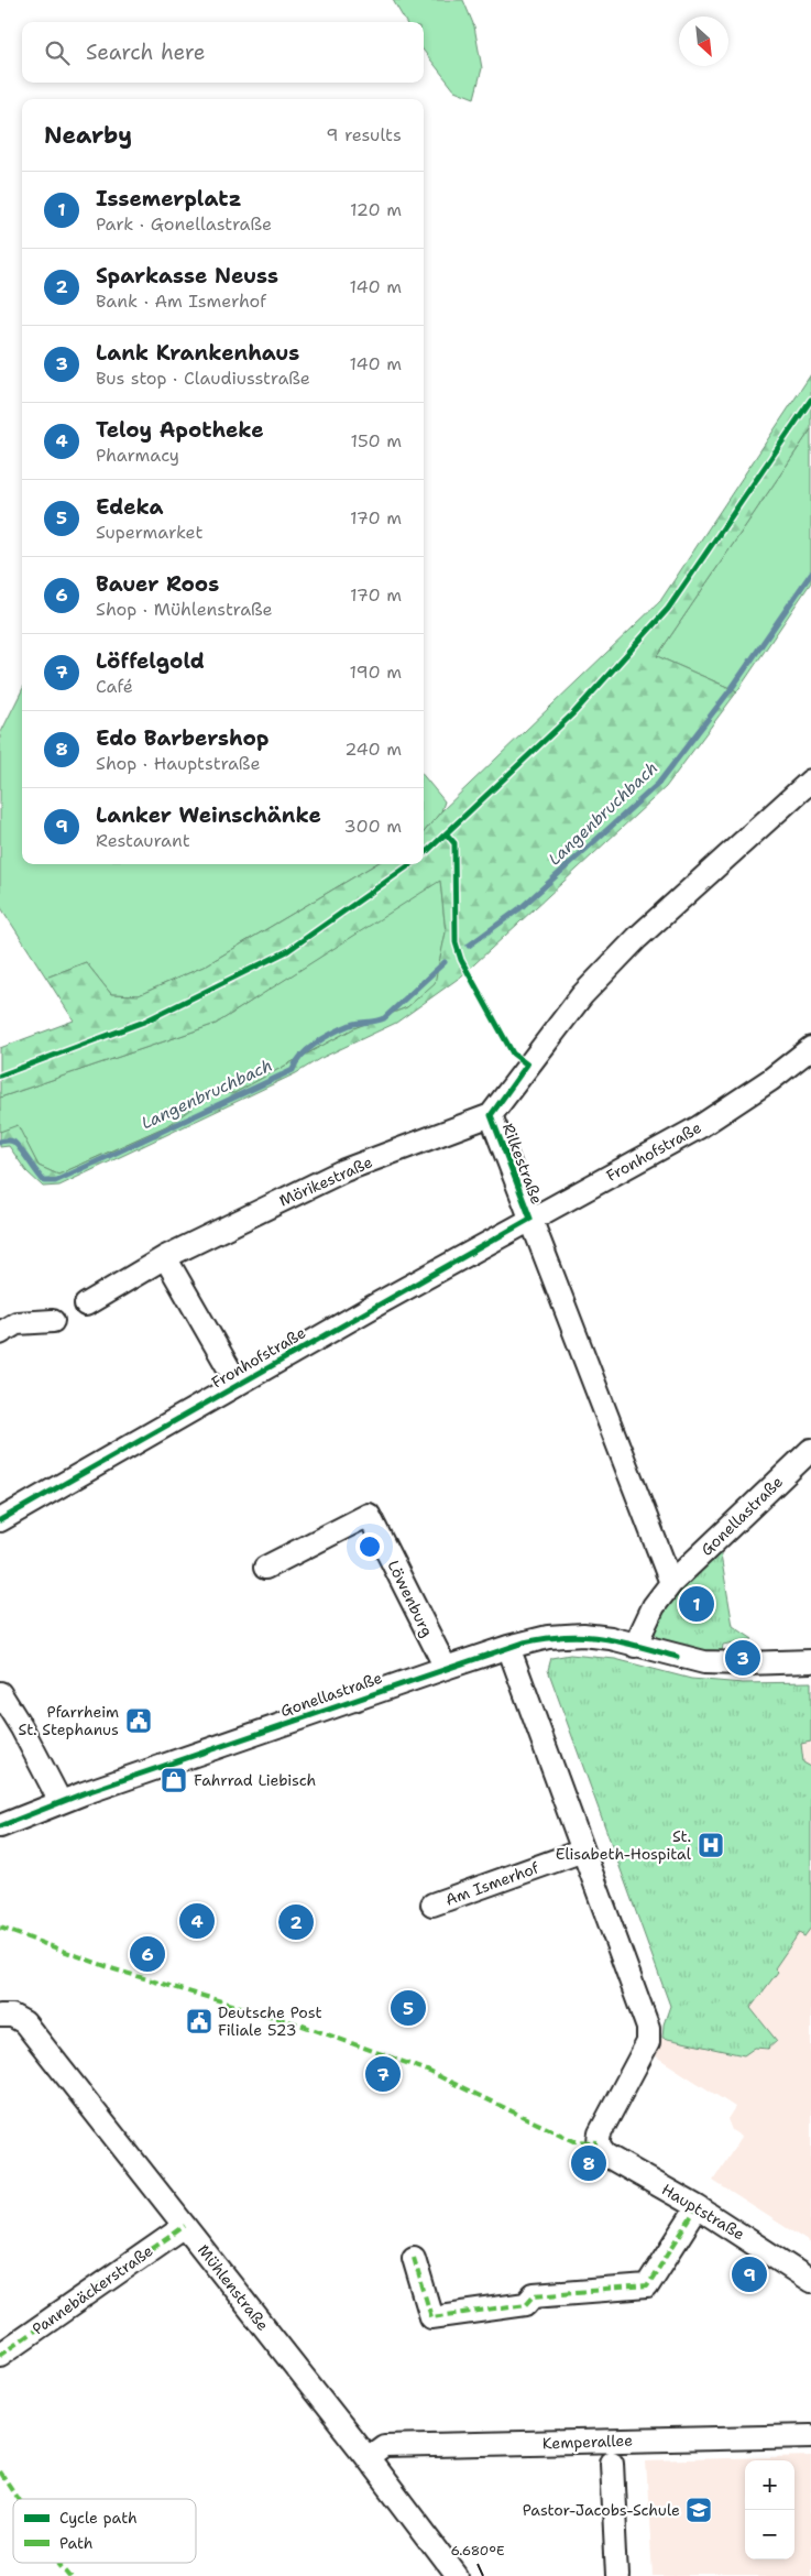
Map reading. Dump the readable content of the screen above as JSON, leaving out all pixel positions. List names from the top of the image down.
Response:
{
  "streets": {
    "street": [
      "Fronhofstraße",
      "Rilkestraße",
      "Mörikestraße",
      "Gonellastraße",
      "Löwenburg",
      "Am Ismerhof",
      "Hauptstraße",
      "Mühlenstraße",
      "Pannebäckerstraße",
      "Kemperallee"
    ]
  },
  "crossings": [
    ["Fronhofstraße", "Rilkestraße"],
    ["Rilkestraße", "Mörikestraße"],
    ["Rilkestraße", "Gonellastraße"],
    ["Gonellastraße", "Löwenburg"],
    ["Am Ismerhof", "Hauptstraße"],
    ["Mühlenstraße", "Pannebäckerstraße"],
    ["Mühlenstraße", "Kemperallee"]
  ],
  "water": ["Langenbruchbach"],
  "places": {
    "public building": ["Pfarrheim St. Stephanus", "Deutsche Post Filiale 523"],
    "shop": ["Fahrrad Liebisch"],
    "hospital": ["St. Elisabeth-Hospital"],
    "school or university": ["Pastor-Jacobs-Schule"]
  },
  "legend": ["Cycle path", "Path"],
  "north": "bottom right",
  "page": {
    "search": "Search here",
    "heading": ["Nearby", "9 results"],
    "list": [
      {
        "mark": "1",
        "name": "Issemerplatz",
        "note": "Park · Gonellastraße",
        "value": "120 m"
      },
      {
        "mark": "2",
        "name": "Sparkasse Neuss",
        "note": "Bank · Am Ismerhof",
        "value": "140 m"
      },
      {
        "mark": "3",
        "name": "Lank Krankenhaus",
        "note": "Bus stop · Claudiusstraße",
        "value": "140 m"
      },
      {
        "mark": "4",
        "name": "Teloy Apotheke",
        "note": "Pharmacy",
        "value": "150 m"
      },
      {
        "mark": "5",
        "name": "Edeka",
        "note": "Supermarket",
        "value": "170 m"
      },
      {
        "mark": "6",
        "name": "Bauer Roos",
        "note": "Shop · Mühlenstraße",
        "value": "170 m"
      },
      {
        "mark": "7",
        "name": "Löffelgold",
        "note": "Café",
        "value": "190 m"
      },
      {
        "mark": "8",
        "name": "Edo Barbershop",
        "note": "Shop · Hauptstraße",
        "value": "240 m"
      },
      {
        "mark": "9",
        "name": "Lanker Weinschänke",
        "note": "Restaurant",
        "value": "300 m"
      }
    ],
    "pins": [
      "1",
      "3",
      "4",
      "2",
      "6",
      "5",
      "7",
      "8",
      "9"
    ],
    "map_buttons": ["+", "−"]
  },
  "coordinates": ["6.680°E"]
}
